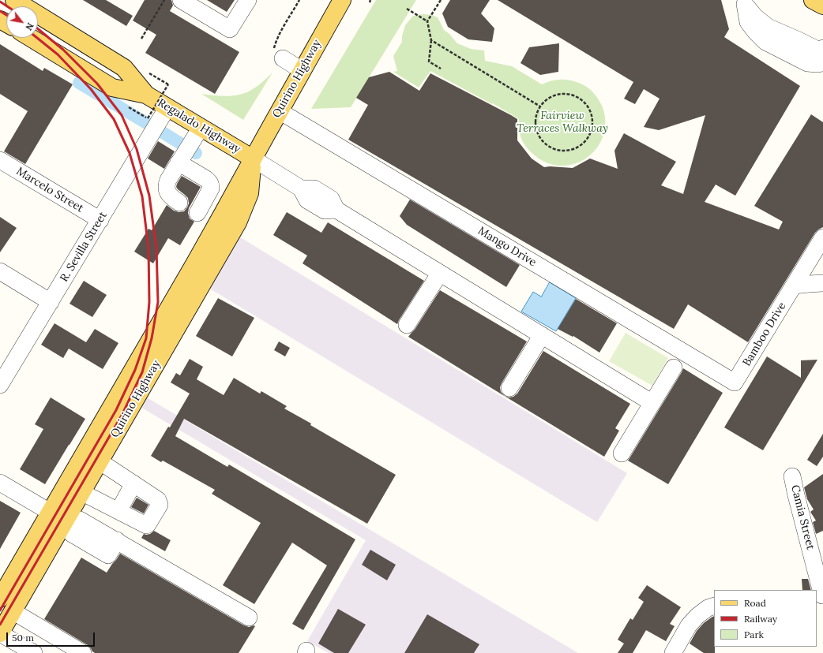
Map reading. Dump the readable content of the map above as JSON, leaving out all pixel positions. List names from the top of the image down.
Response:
{
  "streets": {
    "main road": ["Quirino Highway", "Regalado Highway"],
    "street": [
      "Marcelo Street",
      "R. Sevilla Street",
      "Mango Drive",
      "Bamboo Drive",
      "Camia Street"
    ]
  },
  "crossings": [
    ["Quirino Highway", "Regalado Highway"],
    ["Quirino Highway", "Mango Drive"],
    ["Regalado Highway", "R. Sevilla Street"],
    ["Marcelo Street", "R. Sevilla Street"],
    ["Mango Drive", "Bamboo Drive"]
  ],
  "parks": ["Fairview Terraces Walkway"],
  "legend": ["Road", "Railway", "Park"],
  "scale_bar": "50 m",
  "north": "bottom right"
}
